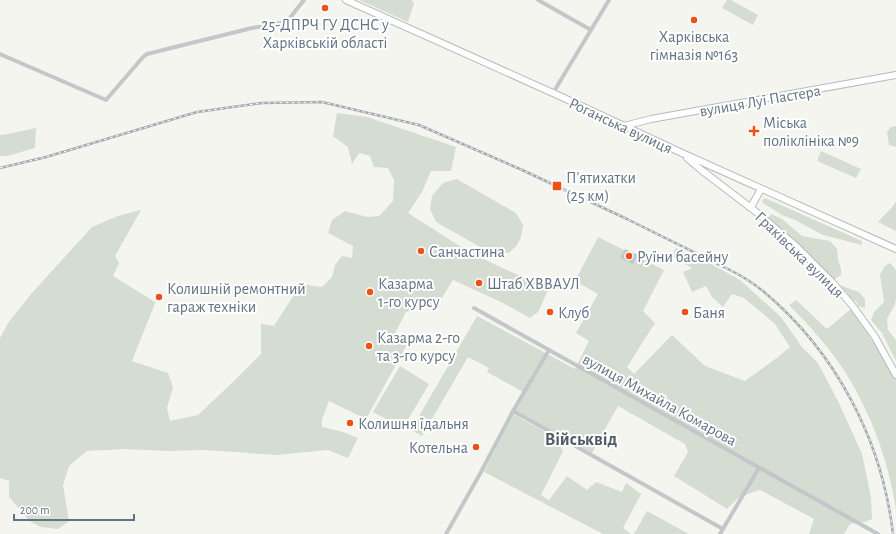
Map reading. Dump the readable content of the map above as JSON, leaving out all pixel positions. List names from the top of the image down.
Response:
{
  "streets": {
    "street": [
      "вулиця Луї Пастера",
      "Роганська вулиця",
      "Граківська вулиця",
      "вулиця Михайла Комарова"
    ]
  },
  "crossings": [
    ["вулиця Луї Пастера", "Роганська вулиця"],
    ["Роганська вулиця", "Граківська вулиця"]
  ],
  "districts": ["Військвід"],
  "places": {
    "other": [
      "25-ДПРЧ ГУ ДСНС у Харківській області",
      "Харківська гімназія №163",
      "Санчастина",
      "Руїни басейну",
      "Штаб ХВВАУЛ",
      "Казарма 1-го курсу",
      "Колишній ремонтний гараж техніки",
      "Клуб",
      "Баня",
      "Казарма 2-го та 3-го курсу",
      "Колишня їдальня",
      "Котельна"
    ],
    "health": ["Міська поліклініка №9"],
    "transit": ["Пʼятихатки (25 км)"]
  },
  "scale_bar": "200 m"
}
